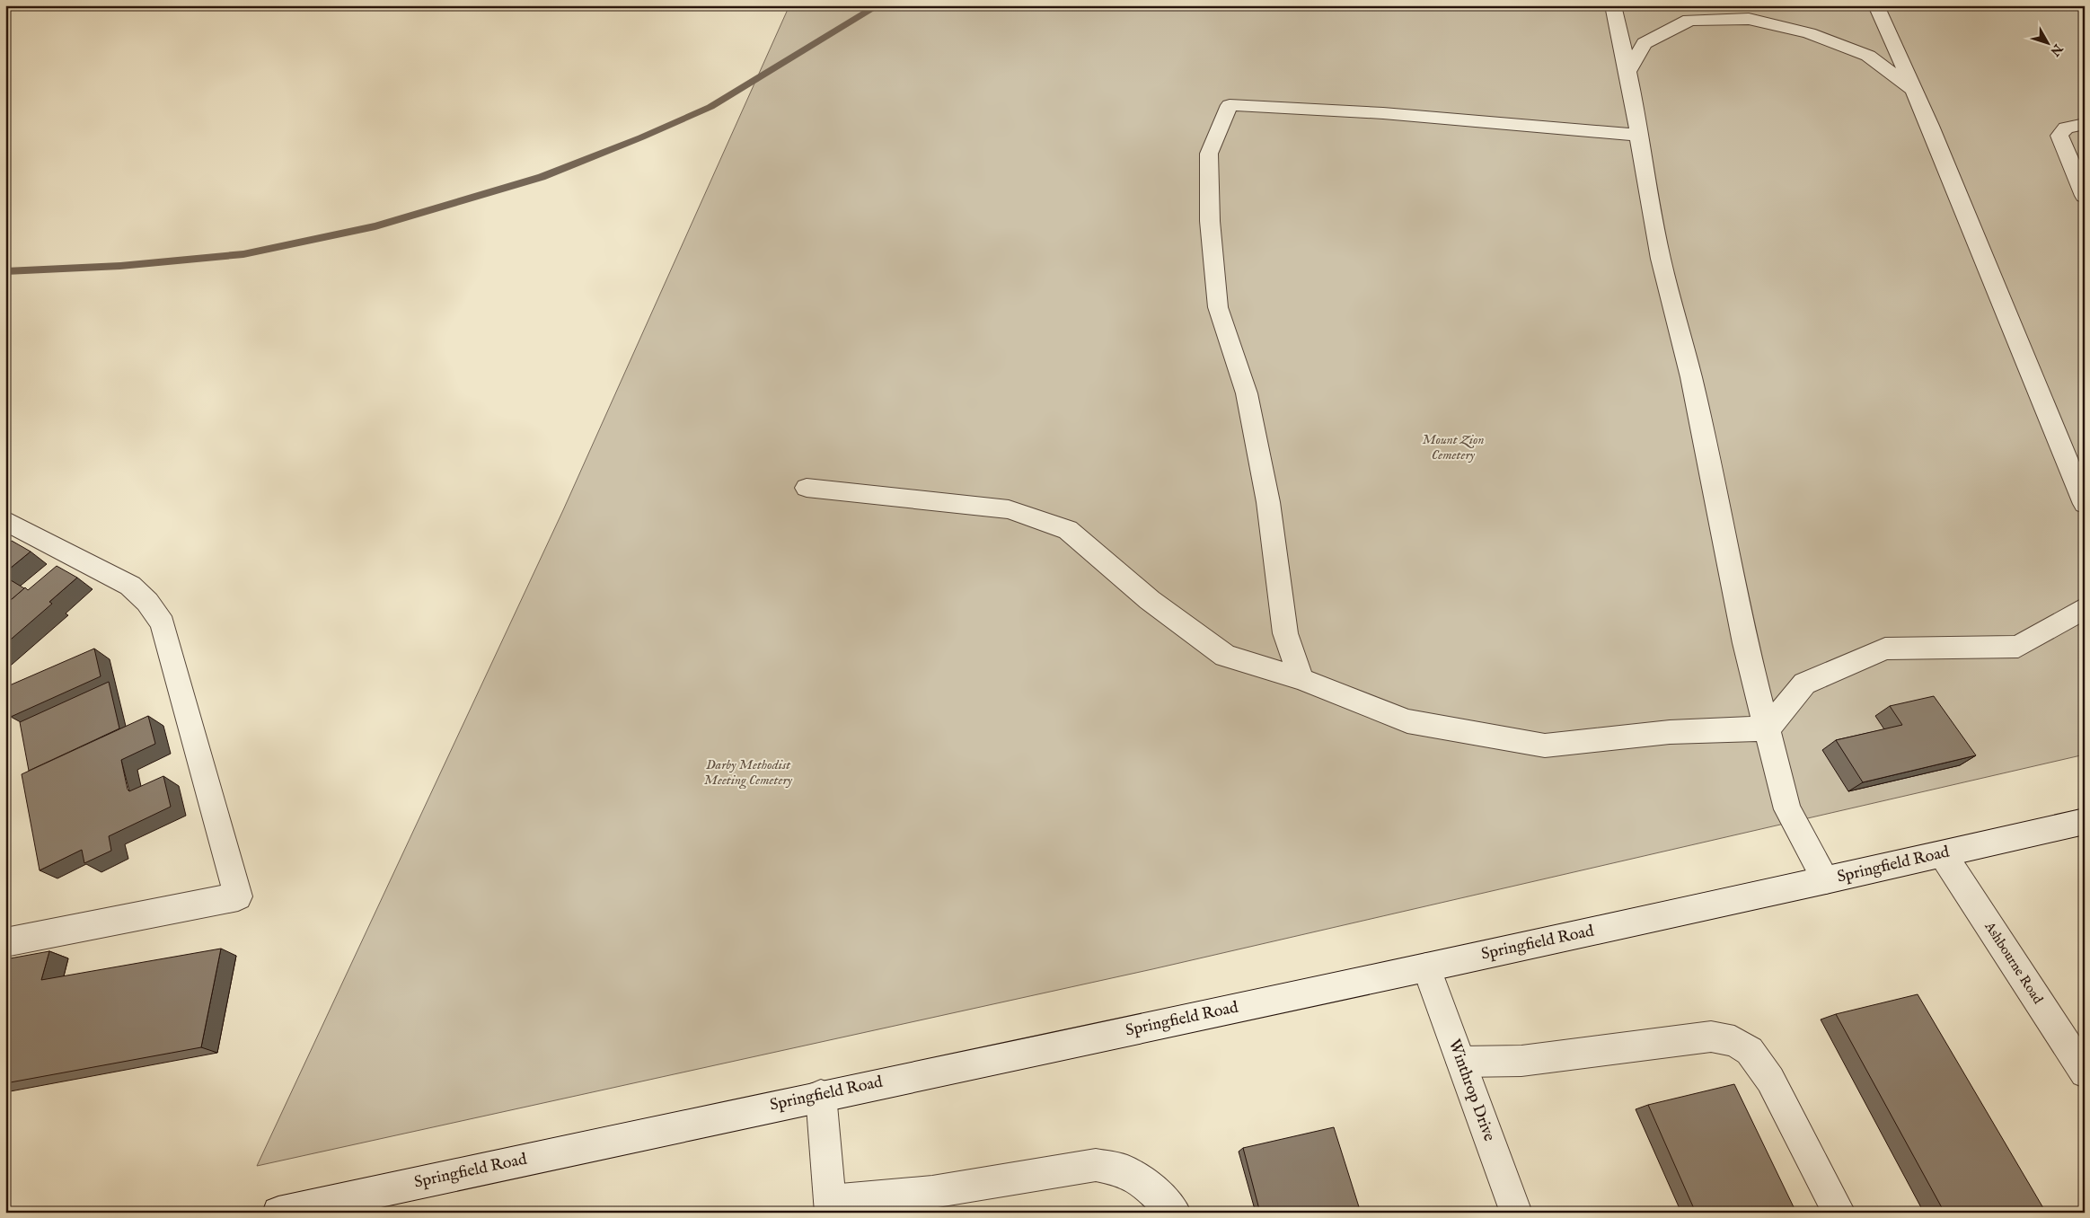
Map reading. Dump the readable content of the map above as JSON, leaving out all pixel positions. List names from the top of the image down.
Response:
{
  "streets": {
    "main road": ["Springfield Road", "Ashbourne Road", "Winthrop Drive"]
  },
  "crossings": [
    ["Springfield Road", "Ashbourne Road"],
    ["Springfield Road", "Winthrop Drive"]
  ],
  "parks": ["Mount Zion Cemetery", "Darby Methodist Meeting Cemetery"],
  "north": "bottom right"
}
